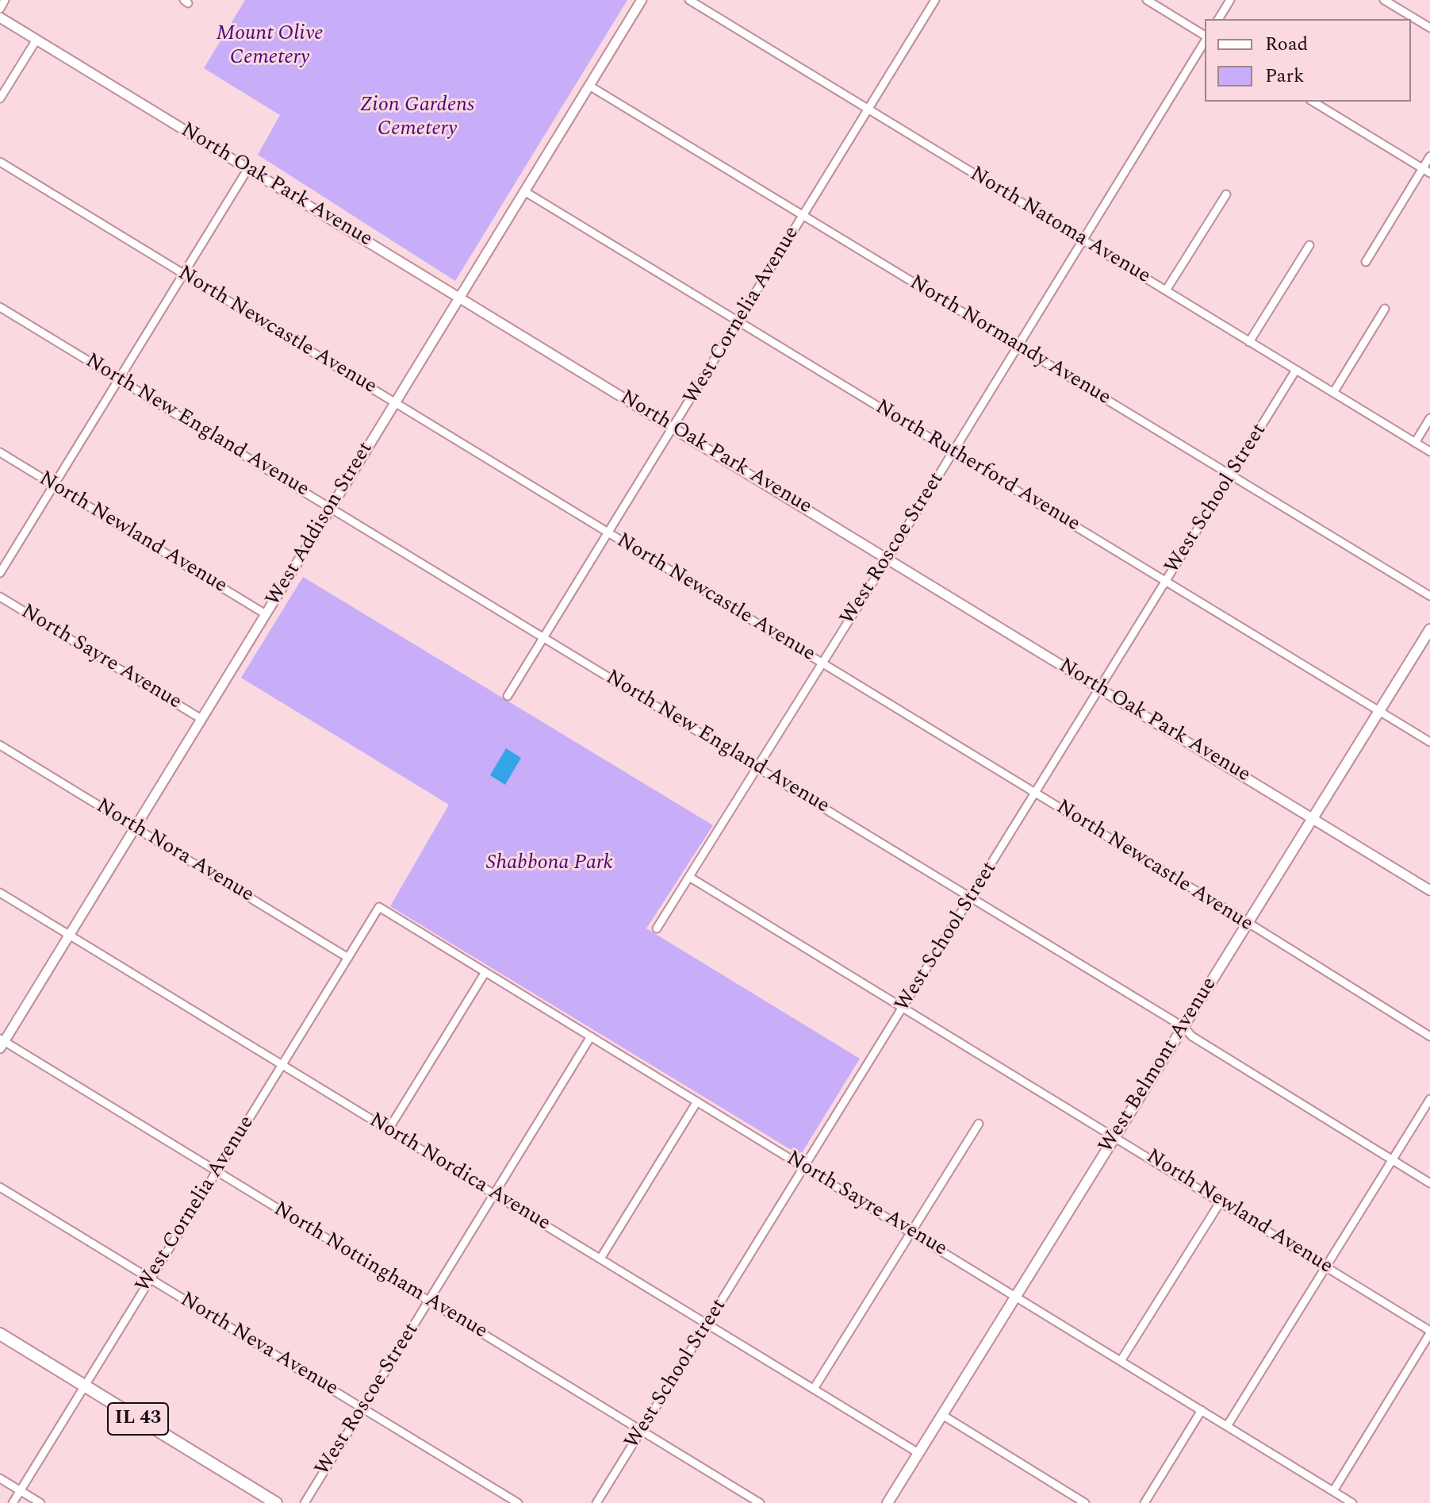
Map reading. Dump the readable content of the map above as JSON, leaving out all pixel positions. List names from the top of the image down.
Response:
{
  "streets": {
    "main road": ["West Belmont Avenue", "IL 43"],
    "street": [
      "North Oak Park Avenue",
      "North Natoma Avenue",
      "West Cornelia Avenue",
      "North Newcastle Avenue",
      "North Normandy Avenue",
      "North New England Avenue",
      "North Rutherford Avenue",
      "West School Street",
      "West Addison Street",
      "North Newland Avenue",
      "West Roscoe Street",
      "North Sayre Avenue",
      "North Nora Avenue",
      "North Nordica Avenue",
      "North Nottingham Avenue",
      "North Neva Avenue"
    ]
  },
  "crossings": [
    ["North Oak Park Avenue", "West Cornelia Avenue"],
    ["North Oak Park Avenue", "West School Street"],
    ["North Oak Park Avenue", "West Addison Street"],
    ["North Oak Park Avenue", "West Roscoe Street"],
    ["North Oak Park Avenue", "West Belmont Avenue"],
    ["North Natoma Avenue", "West Cornelia Avenue"],
    ["North Natoma Avenue", "West School Street"],
    ["North Natoma Avenue", "West Roscoe Street"],
    ["West Cornelia Avenue", "North Newcastle Avenue"],
    ["West Cornelia Avenue", "North Normandy Avenue"],
    ["West Cornelia Avenue", "North New England Avenue"],
    ["West Cornelia Avenue", "North Rutherford Avenue"],
    ["West Cornelia Avenue", "North Sayre Avenue"],
    ["West Cornelia Avenue", "North Nora Avenue"],
    ["West Cornelia Avenue", "North Nordica Avenue"],
    ["West Cornelia Avenue", "North Nottingham Avenue"],
    ["West Cornelia Avenue", "North Neva Avenue"],
    ["West Cornelia Avenue", "IL 43"],
    ["North Newcastle Avenue", "West School Street"],
    ["North Newcastle Avenue", "West Addison Street"],
    ["North Newcastle Avenue", "West Roscoe Street"],
    ["North Newcastle Avenue", "West Belmont Avenue"],
    ["North Normandy Avenue", "West School Street"],
    ["North Normandy Avenue", "West Addison Street"],
    ["North Normandy Avenue", "West Roscoe Street"],
    ["North New England Avenue", "West School Street"],
    ["North New England Avenue", "West Addison Street"],
    ["North New England Avenue", "West Roscoe Street"],
    ["North New England Avenue", "West Belmont Avenue"],
    ["North Rutherford Avenue", "West School Street"],
    ["North Rutherford Avenue", "West Addison Street"],
    ["North Rutherford Avenue", "West Roscoe Street"],
    ["North Rutherford Avenue", "West Belmont Avenue"],
    ["West School Street", "North Newland Avenue"],
    ["West School Street", "North Sayre Avenue"],
    ["West School Street", "North Nordica Avenue"],
    ["West School Street", "North Nottingham Avenue"],
    ["West Addison Street", "North Newland Avenue"],
    ["West Addison Street", "North Sayre Avenue"],
    ["West Addison Street", "North Nora Avenue"],
    ["West Addison Street", "North Nordica Avenue"],
    ["West Addison Street", "North Nottingham Avenue"],
    ["North Newland Avenue", "West Roscoe Street"],
    ["North Newland Avenue", "West Belmont Avenue"],
    ["West Roscoe Street", "North Sayre Avenue"],
    ["West Roscoe Street", "North Nordica Avenue"],
    ["West Roscoe Street", "North Nottingham Avenue"],
    ["West Roscoe Street", "North Neva Avenue"],
    ["North Sayre Avenue", "West Belmont Avenue"],
    ["West Belmont Avenue", "North Nordica Avenue"]
  ],
  "parks": ["Mount Olive Cemetery", "Zion Gardens Cemetery", "Shabbona Park"],
  "legend": ["Road", "Park"]
}
